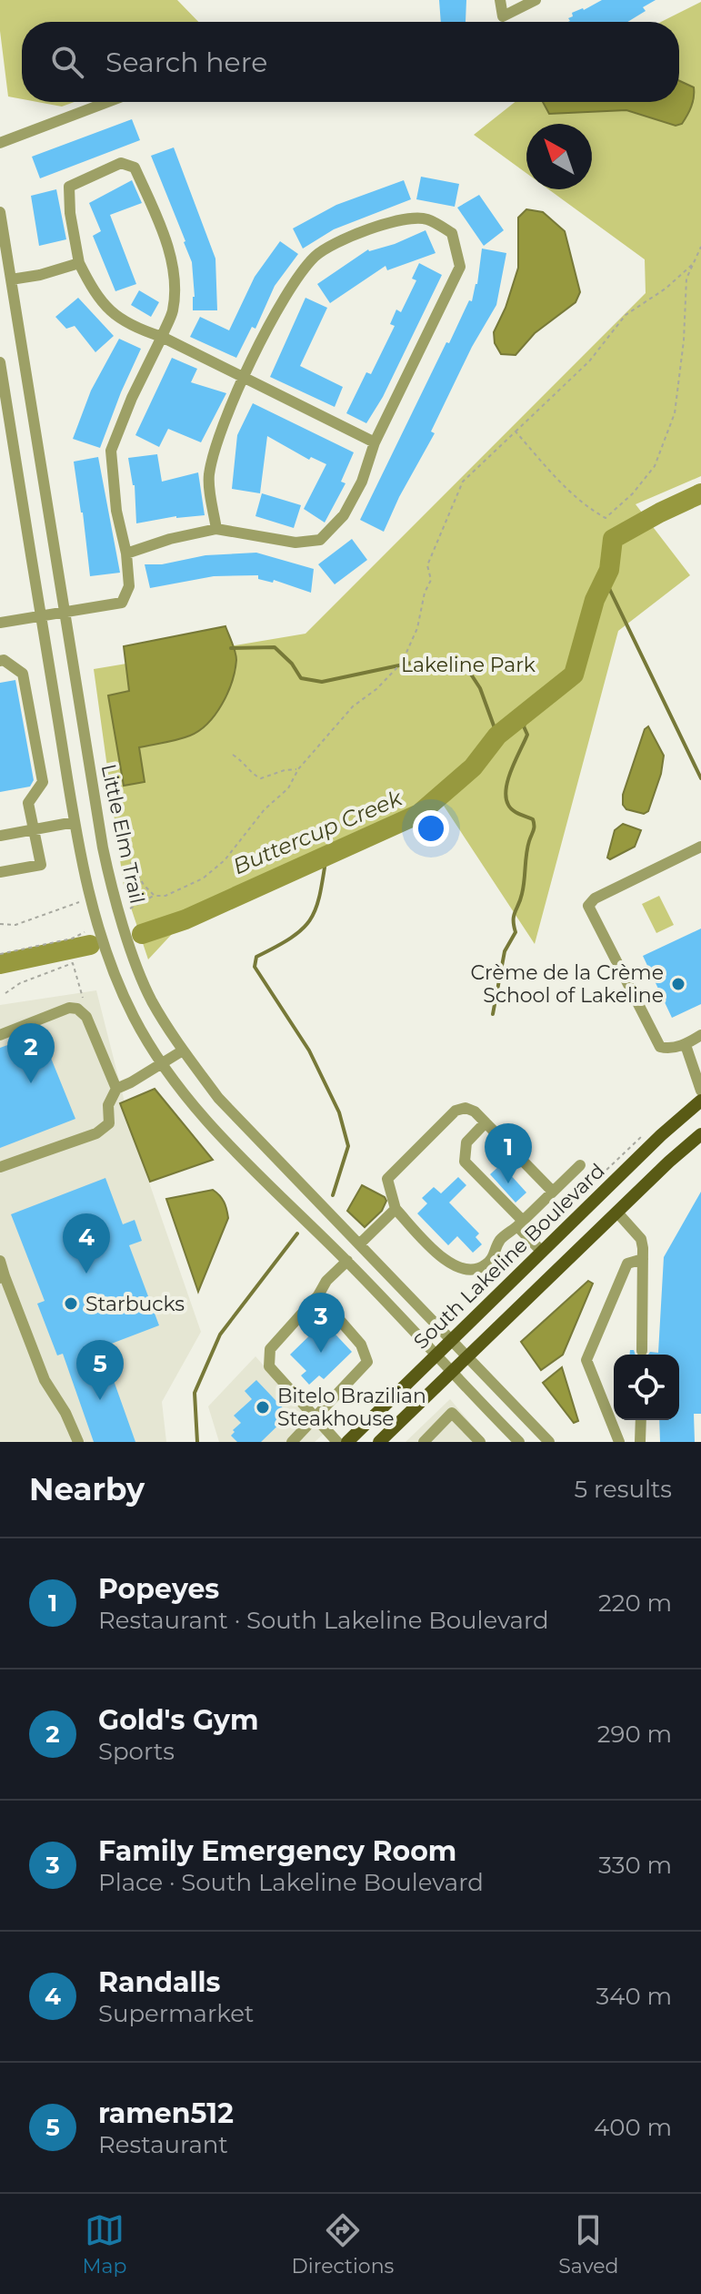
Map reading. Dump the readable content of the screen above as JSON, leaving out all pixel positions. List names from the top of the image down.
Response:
{
  "streets": {
    "main road": ["South Lakeline Boulevard"],
    "street": ["Little Elm Trail"]
  },
  "crossings": [
    ["Little Elm Trail", "South Lakeline Boulevard"]
  ],
  "water": ["Buttercup Creek"],
  "parks": ["Lakeline Park"],
  "places": ["Crème de la Crème School of Lakeline", "Starbucks", "Bitelo Brazilian Steakhouse"],
  "north": "top left",
  "page": {
    "search": "Search here",
    "pins": [
      "2",
      "1",
      "4",
      "3",
      "5"
    ],
    "heading": ["Nearby", "5 results"],
    "list": [
      {
        "mark": "1",
        "name": "Popeyes",
        "note": "Restaurant · South Lakeline Boulevard",
        "value": "220 m"
      },
      {
        "mark": "2",
        "name": "Gold's Gym",
        "note": "Sports",
        "value": "290 m"
      },
      {
        "mark": "3",
        "name": "Family Emergency Room",
        "note": "Place · South Lakeline Boulevard",
        "value": "330 m"
      },
      {
        "mark": "4",
        "name": "Randalls",
        "note": "Supermarket",
        "value": "340 m"
      },
      {
        "mark": "5",
        "name": "ramen512",
        "note": "Restaurant",
        "value": "400 m"
      }
    ],
    "nav": ["Map", "Directions", "Saved"]
  }
}
